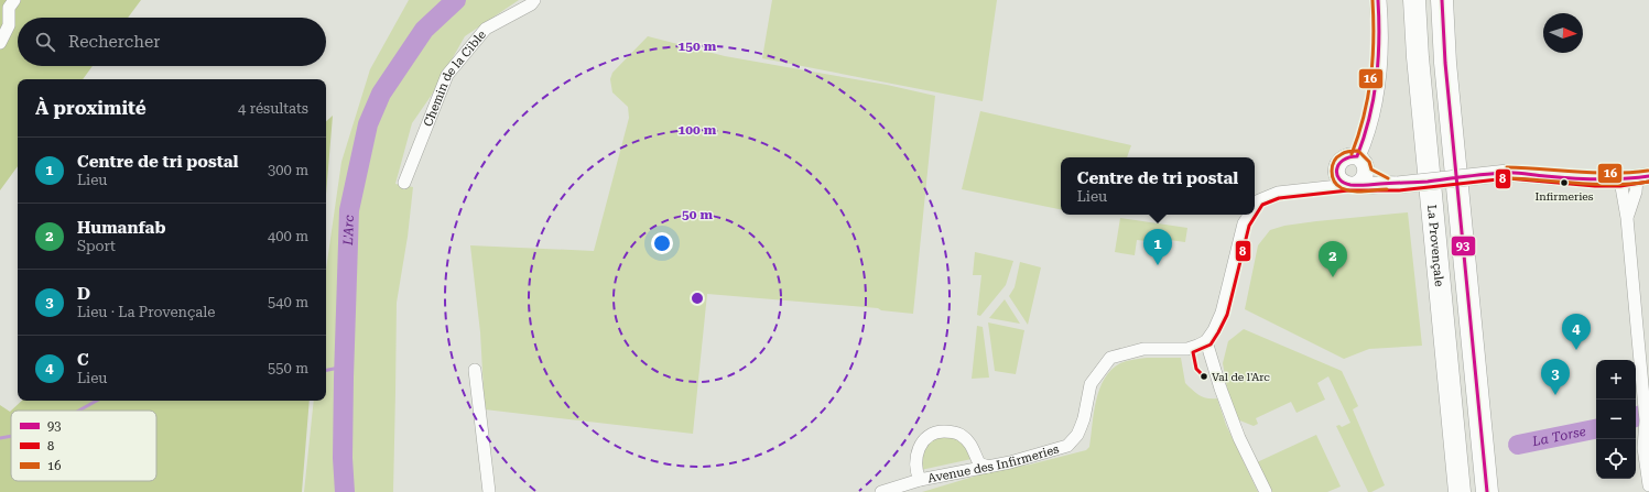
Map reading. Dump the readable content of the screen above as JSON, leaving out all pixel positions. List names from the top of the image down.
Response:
{
  "streets": {
    "highway": ["La Provençale"],
    "street": ["Chemin de la Cible", "Avenue des Infirmeries"]
  },
  "water": ["L'Arc", "La Torse"],
  "places": ["Infirmeries", "Val de l'Arc"],
  "lines": ["transit line 93", "transit line 16", "transit line 8"],
  "legend": ["93", "8", "16"],
  "north": "right",
  "page": {
    "search": "Rechercher",
    "heading": ["À proximité", "4 résultats"],
    "list": [
      {
        "mark": "1",
        "name": "Centre de tri postal",
        "note": "Lieu",
        "value": "300 m"
      },
      {
        "mark": "2",
        "name": "Humanfab",
        "note": "Sport",
        "value": "400 m"
      },
      {
        "mark": "3",
        "name": "D",
        "note": "Lieu · La Provençale",
        "value": "540 m"
      },
      {
        "mark": "4",
        "name": "C",
        "note": "Lieu",
        "value": "550 m"
      }
    ],
    "popup": ["Centre de tri postal", "Lieu"],
    "pins": [
      "1",
      "2",
      "4",
      "3"
    ],
    "map_buttons": ["+", "−"]
  },
  "rings": ["150 m", "100 m", "50 m"]
}
